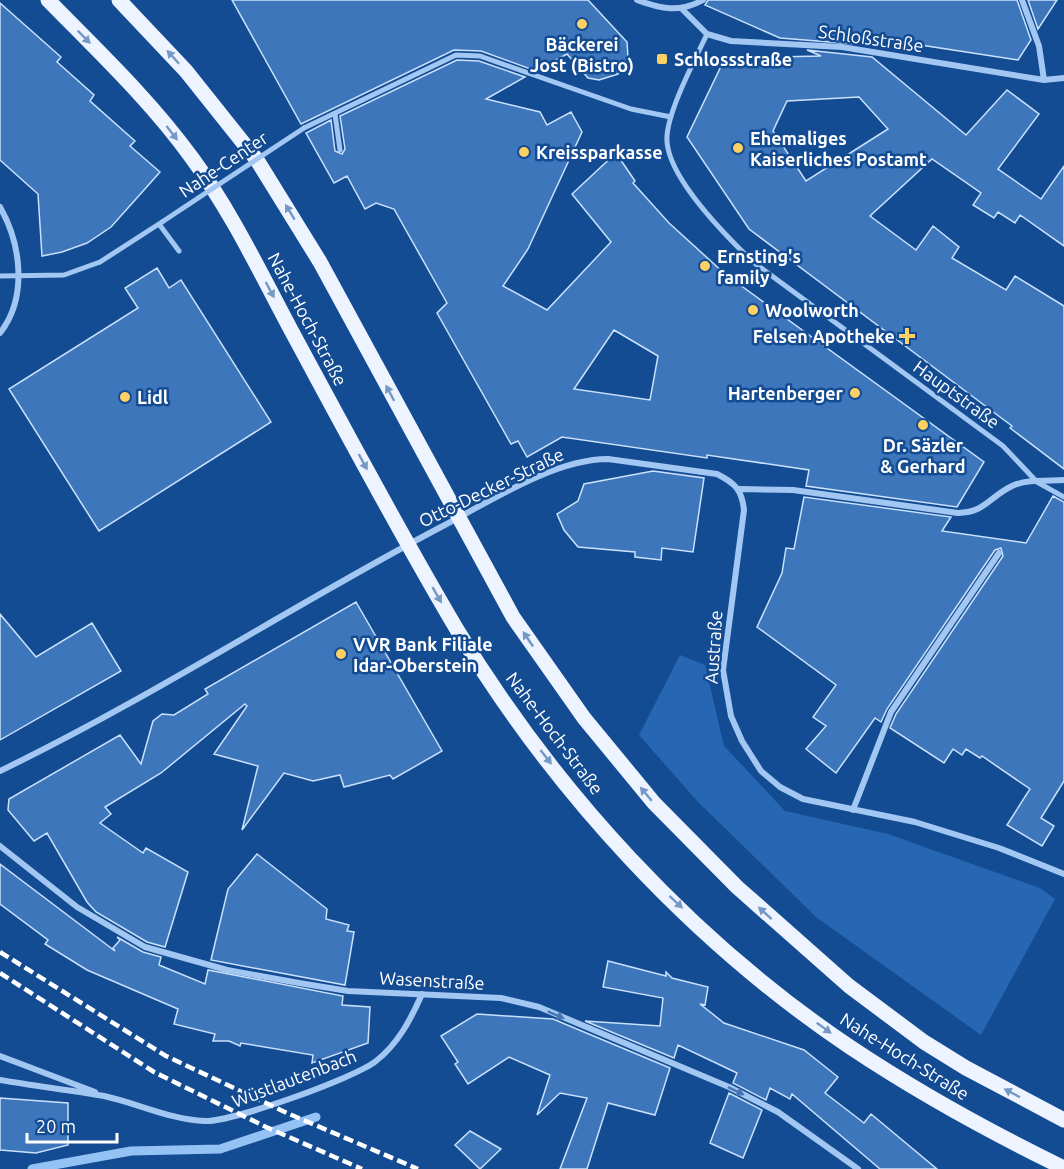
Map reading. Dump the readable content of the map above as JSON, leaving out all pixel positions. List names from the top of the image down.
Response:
{
  "streets": {
    "main road": ["Nahe-Hoch-Straße"],
    "street": [
      "Schloßstraße",
      "Nahe-Center",
      "Hauptstraße",
      "Otto-Decker-Straße",
      "Austraße",
      "Wasenstraße",
      "Wüstlautenbach"
    ]
  },
  "crossings": [
    ["Schloßstraße", "Hauptstraße"],
    ["Nahe-Center", "Hauptstraße"],
    ["Nahe-Hoch-Straße", "Otto-Decker-Straße"],
    ["Otto-Decker-Straße", "Austraße"],
    ["Wasenstraße", "Wüstlautenbach"]
  ],
  "one_way": ["Wasenstraße"],
  "places": {
    "other": [
      "Bäckerei Jost (Bistro)",
      "Ehemaliges Kaiserliches Postamt",
      "Kreissparkasse",
      "Ernsting's family",
      "Woolworth",
      "Hartenberger",
      "Lidl",
      "Dr. Säzler & Gerhard",
      "VVR Bank Filiale Idar-Oberstein"
    ],
    "transit": ["Schlossstraße"],
    "health": ["Felsen Apotheke"]
  },
  "scale_bar": "20 m"
}
